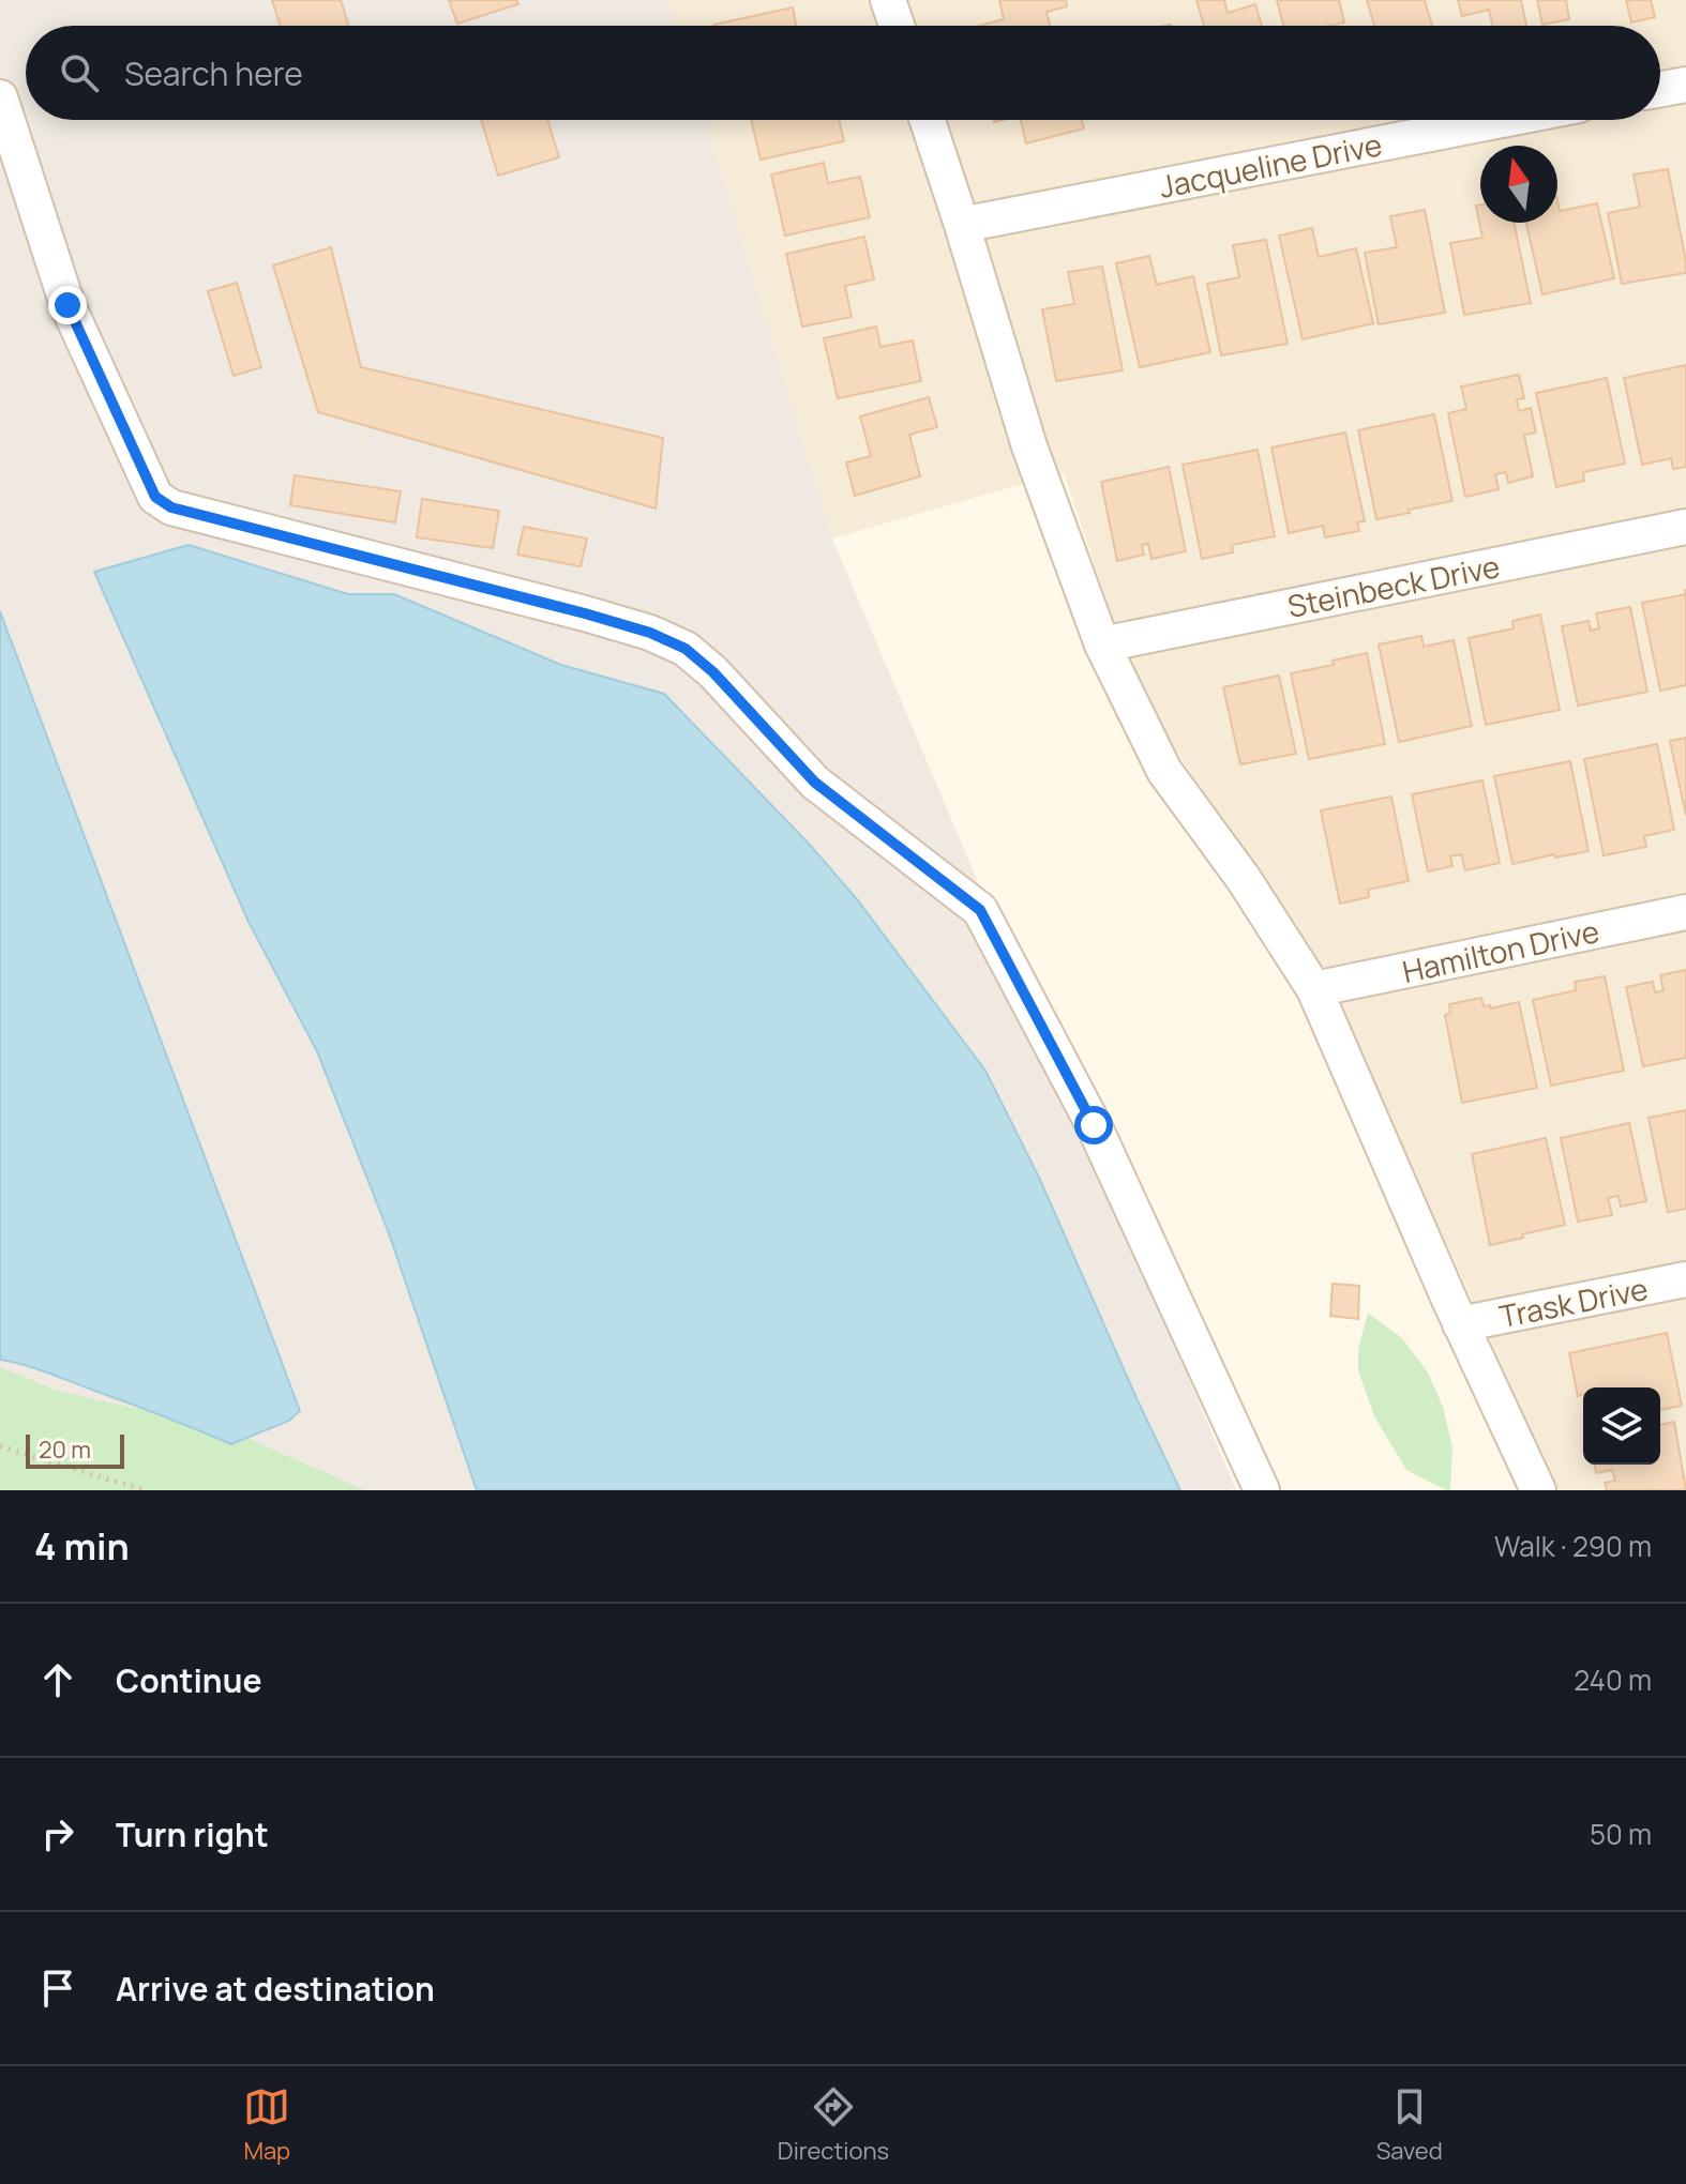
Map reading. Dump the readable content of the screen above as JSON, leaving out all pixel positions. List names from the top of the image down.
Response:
{
  "streets": {
    "street": [
      "Jacqueline Drive",
      "Steinbeck Drive",
      "Hamilton Drive",
      "Trask Drive"
    ]
  },
  "scale_bar": "20 m",
  "north": "top",
  "page": {
    "search": "Search here",
    "scale": "20 m",
    "heading": ["4 min", "Walk · 290 m"],
    "list": [
      ["Continue", "240 m"],
      ["Turn right", "50 m"],
      "Arrive at destination"
    ],
    "nav": ["Map", "Directions", "Saved"]
  }
}
